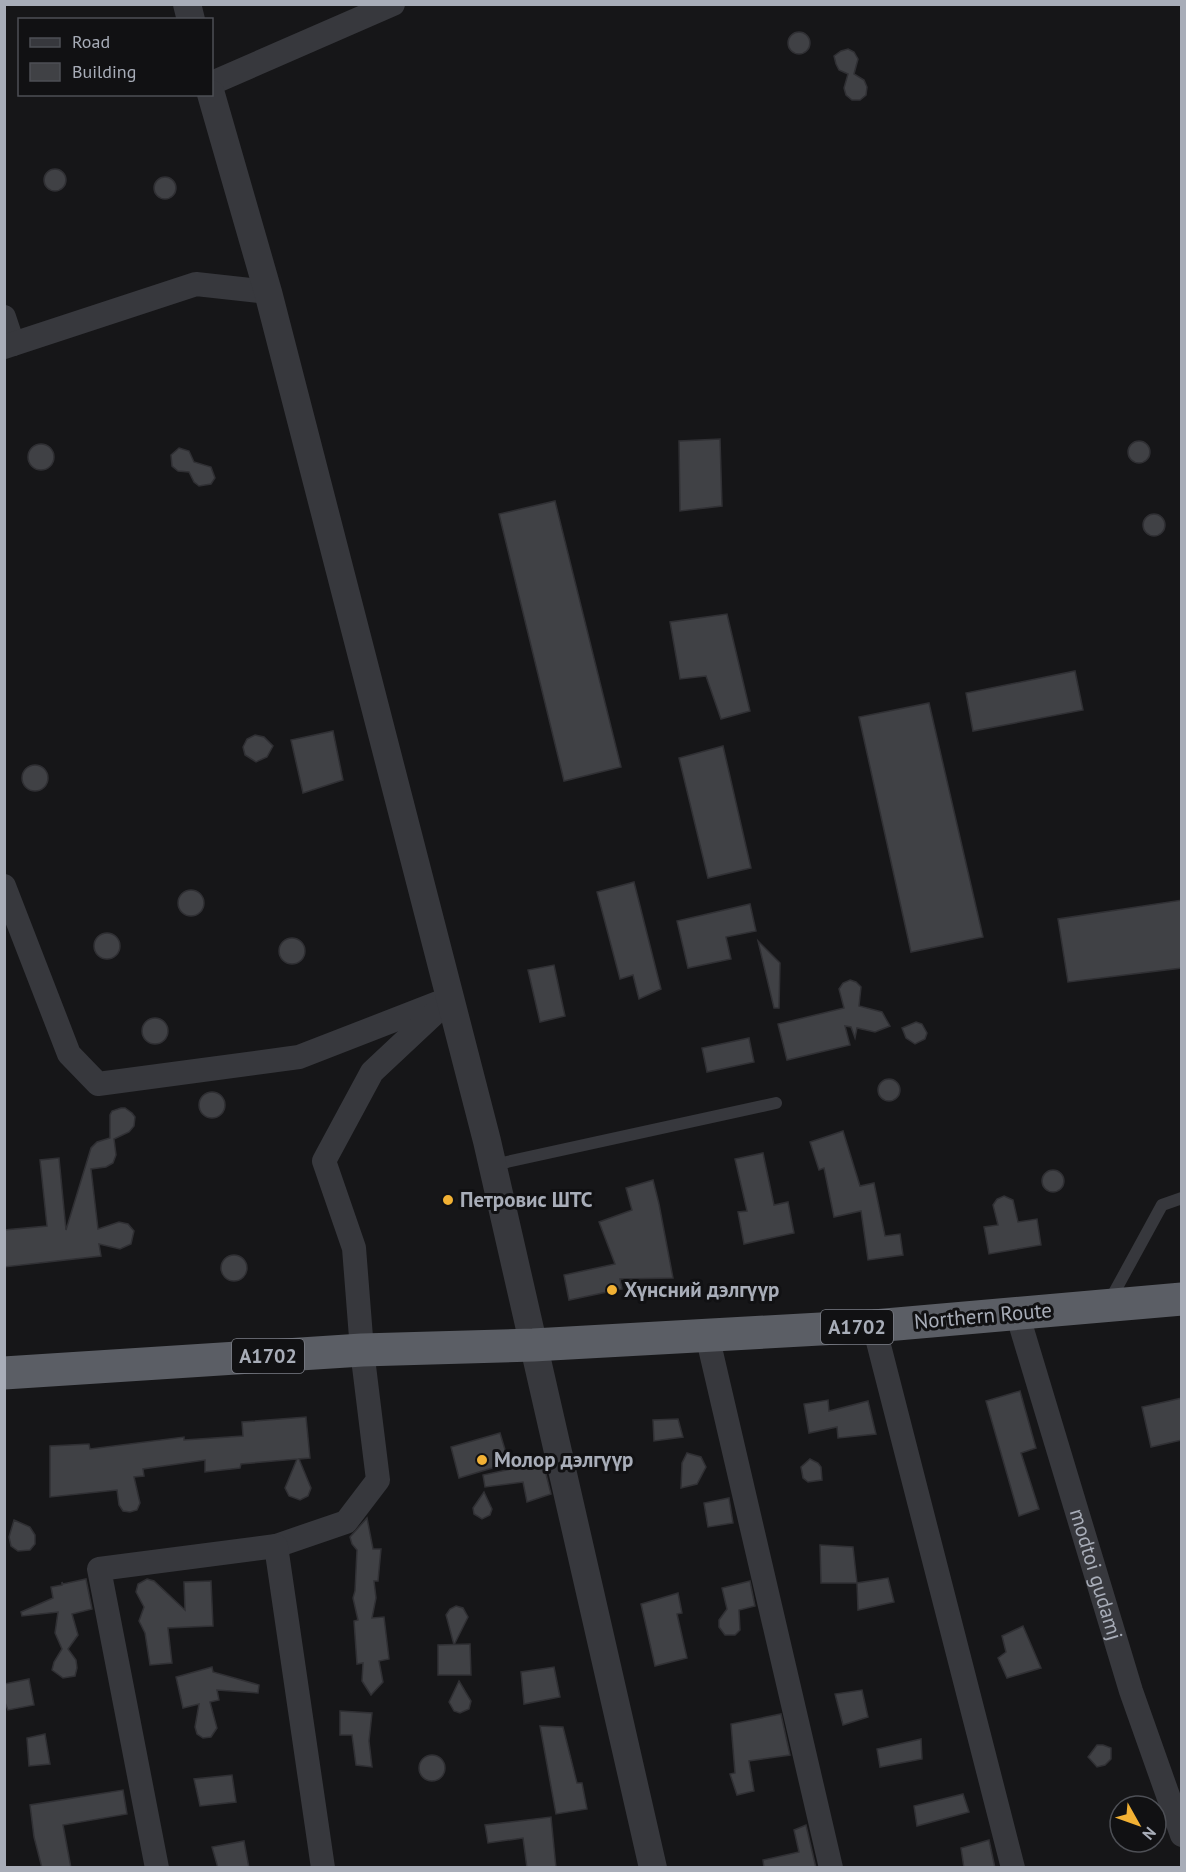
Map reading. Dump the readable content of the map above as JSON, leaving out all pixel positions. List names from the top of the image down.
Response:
{
  "streets": {
    "highway": ["Northern Route", "A1702"],
    "street": ["modtoi gudamj"]
  },
  "crossings": [
    ["Northern Route", "A1702"],
    ["Northern Route", "modtoi gudamj"]
  ],
  "places": ["Петровис ШТС", "Хүнсний дэлгүүр", "Молор дэлгүүр"],
  "legend": ["Road", "Building"],
  "north": "bottom right"
}
